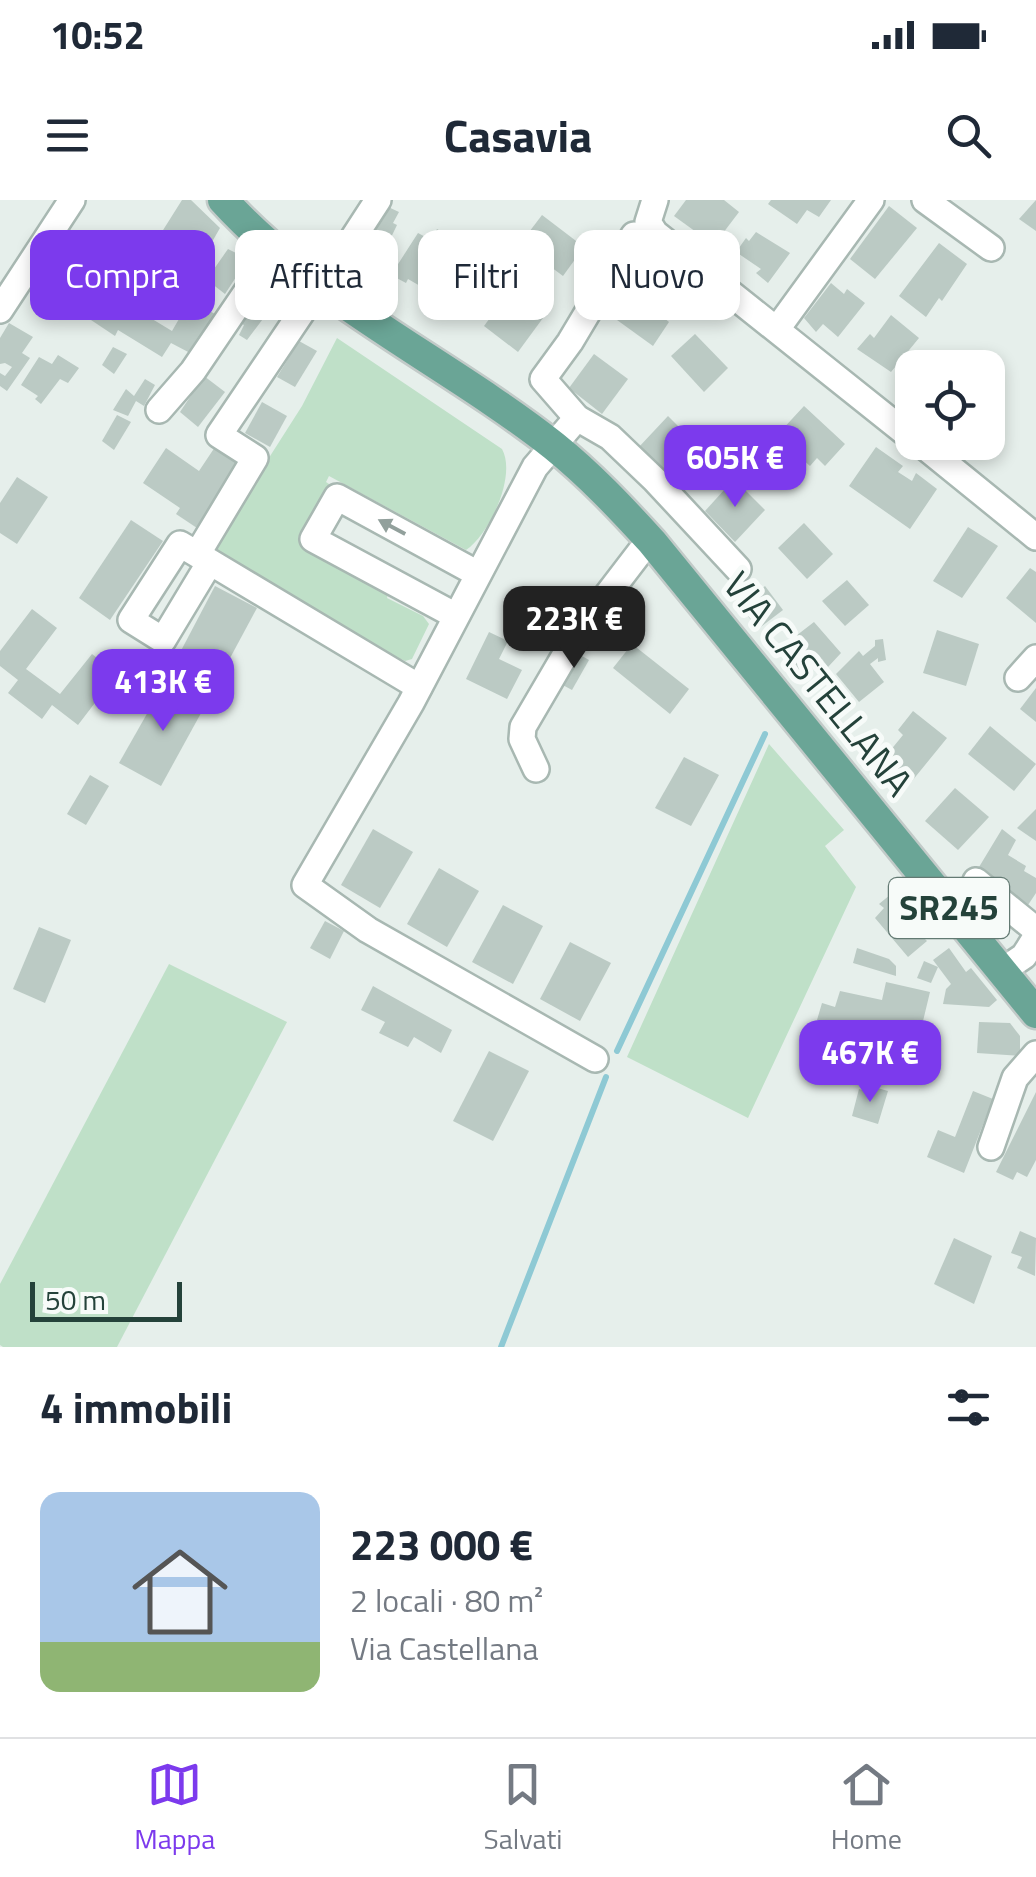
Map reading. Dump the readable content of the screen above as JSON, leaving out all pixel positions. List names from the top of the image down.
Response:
{
  "streets": {
    "main road": ["VIA CASTELLANA", "SR245"]
  },
  "scale_bar": "50 m",
  "page": {
    "status": "10:52",
    "header": "Casavia",
    "chip": [
      "Compra",
      "Affitta",
      "Filtri",
      "Nuovo"
    ],
    "price": [
      "605K €",
      "223K €",
      "413K €",
      "467K €"
    ],
    "scale": "50 m",
    "heading": "4 immobili",
    "list": [
      {
        "name": "223 000 €",
        "note": "2 locali · 80 m² · Via Castellana"
      }
    ],
    "tabs": ["Mappa", "Salvati", "Home"]
  }
}
